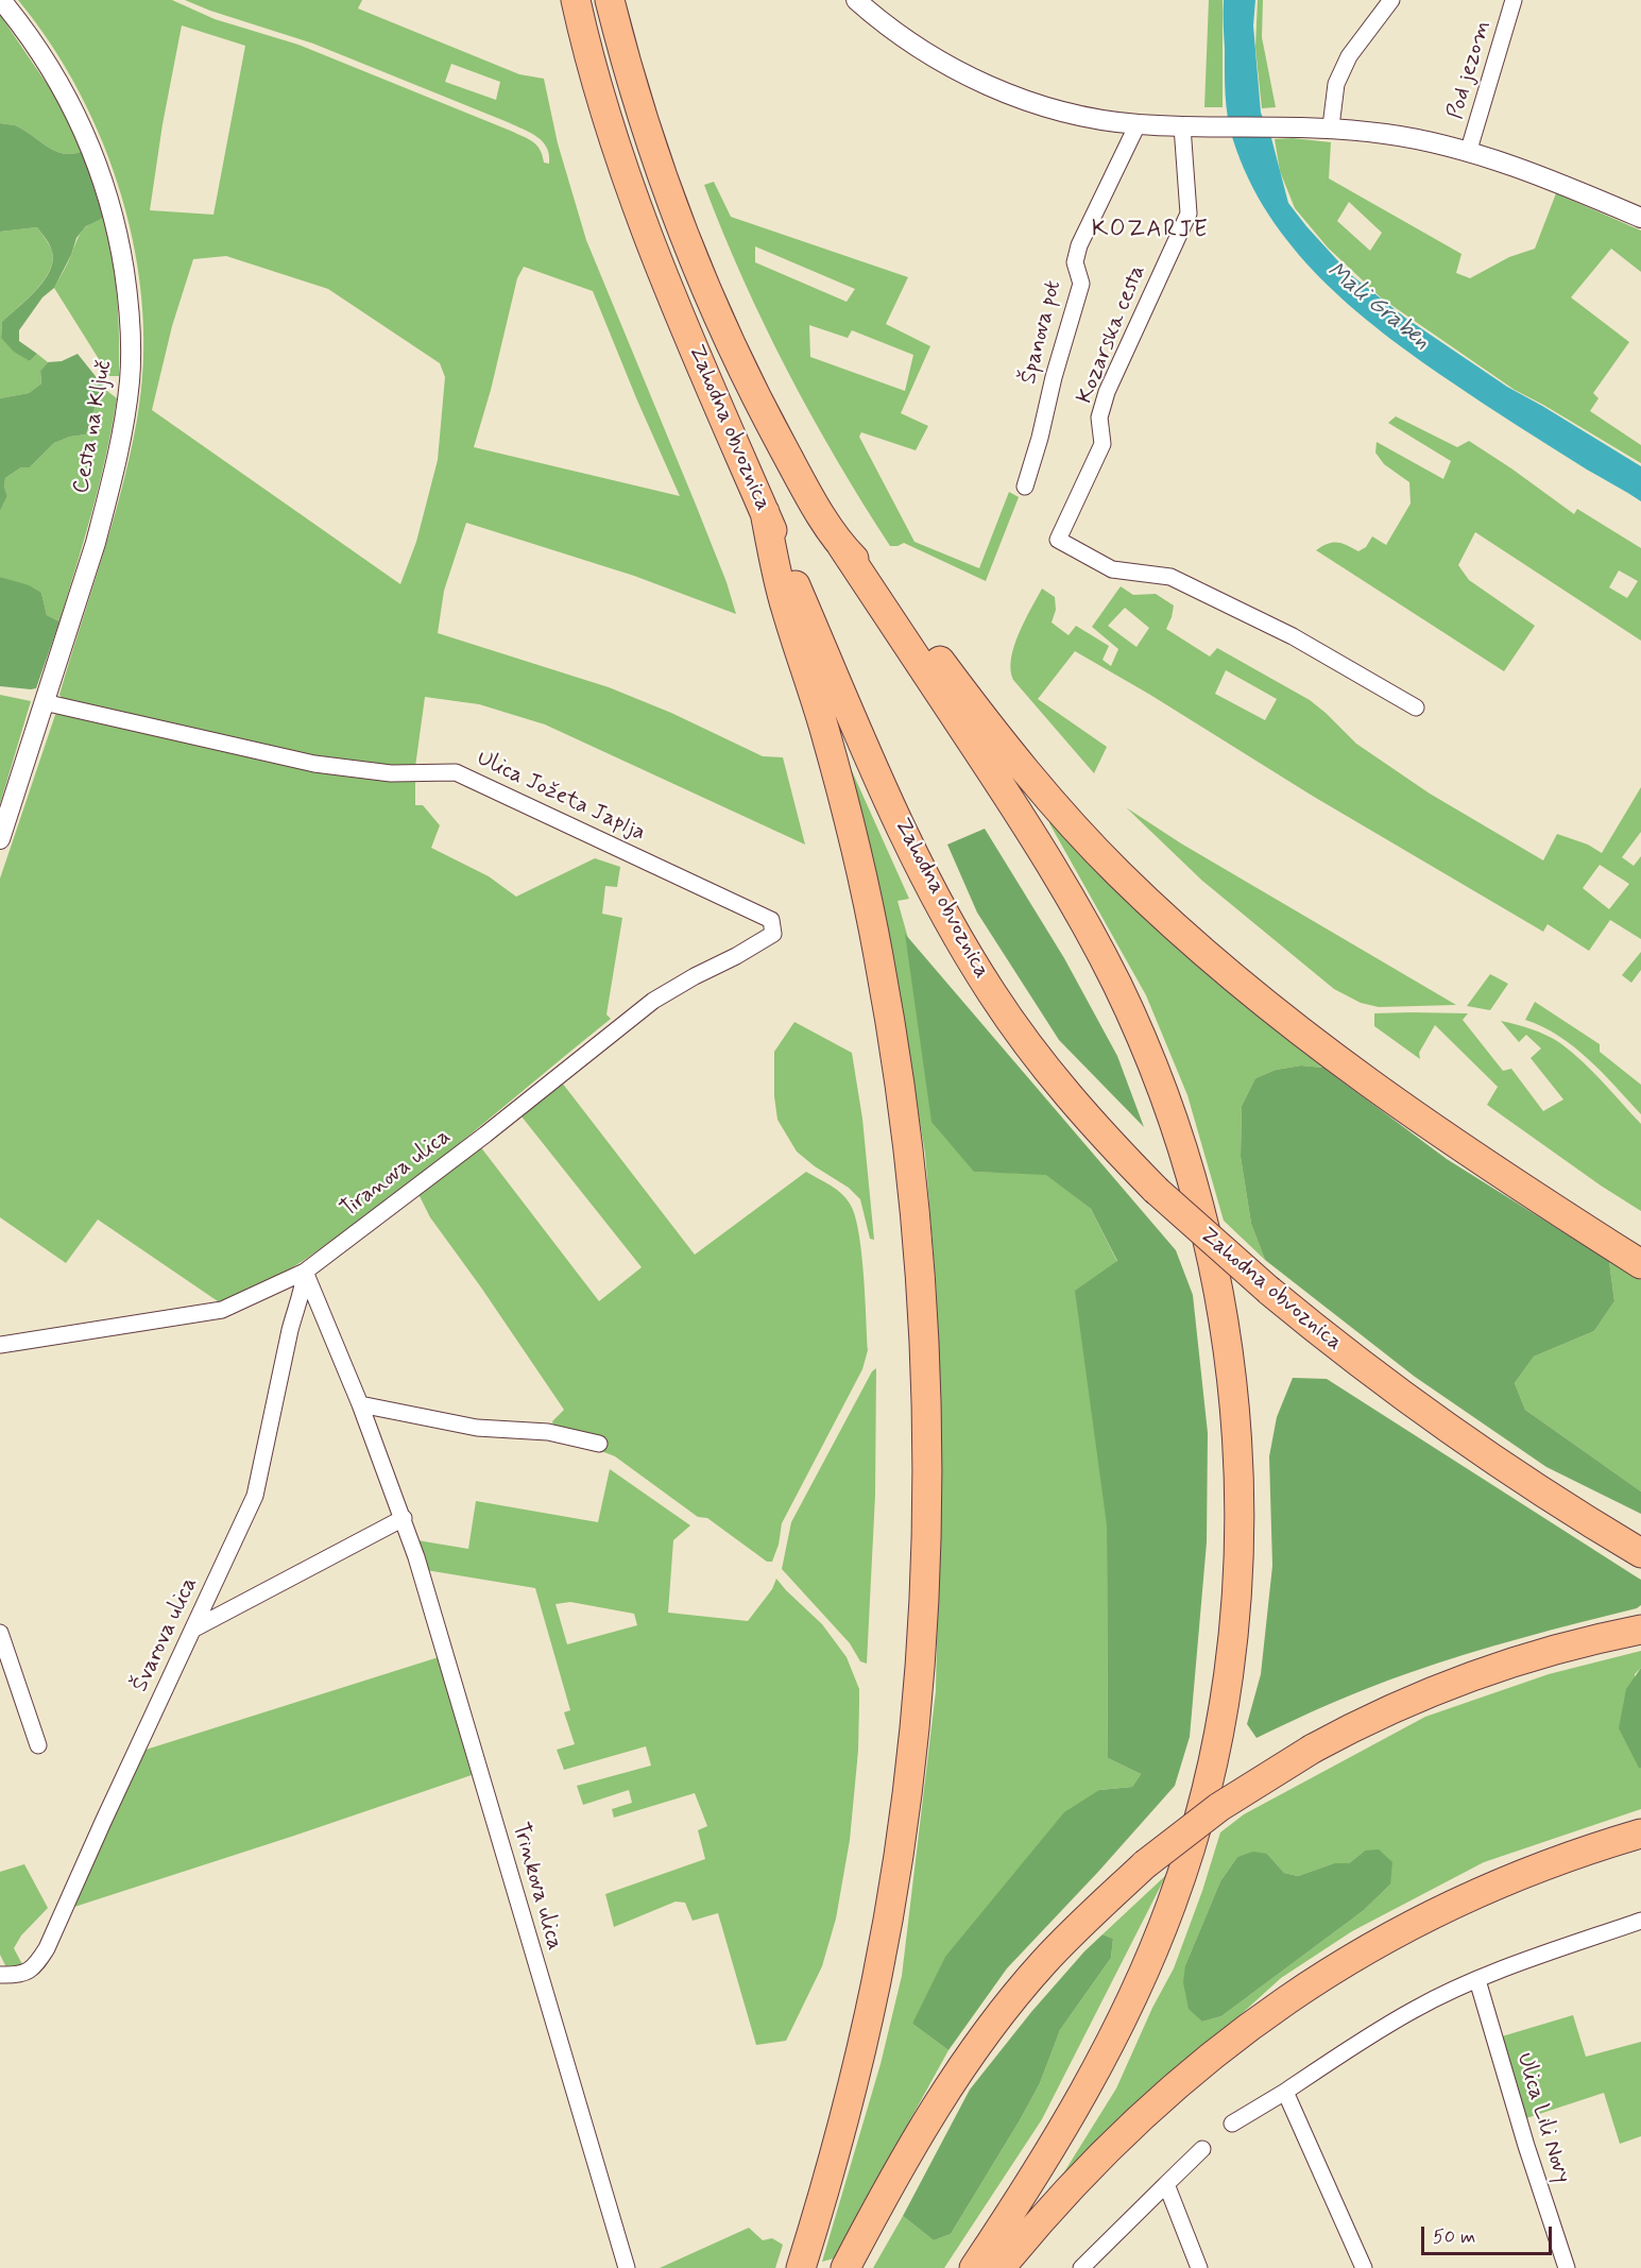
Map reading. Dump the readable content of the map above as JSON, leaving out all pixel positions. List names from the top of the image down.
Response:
{
  "streets": {
    "highway": ["Zahodna obvoznica"],
    "street": [
      "Pod jezom",
      "Španova pot",
      "Kozarska cesta",
      "Cesta na Ključ",
      "Ulica Jožeta Japlja",
      "Tiranova ulica",
      "Švarova ulica",
      "Trinkova ulica",
      "Ulica Lili Novy"
    ]
  },
  "crossings": [
    ["Cesta na Ključ", "Ulica Jožeta Japlja"],
    ["Ulica Jožeta Japlja", "Tiranova ulica"],
    ["Tiranova ulica", "Švarova ulica"],
    ["Tiranova ulica", "Trinkova ulica"],
    ["Švarova ulica", "Trinkova ulica"]
  ],
  "districts": ["KOZARJE"],
  "water": ["Mali Graben"],
  "scale_bar": "50 m"
}
